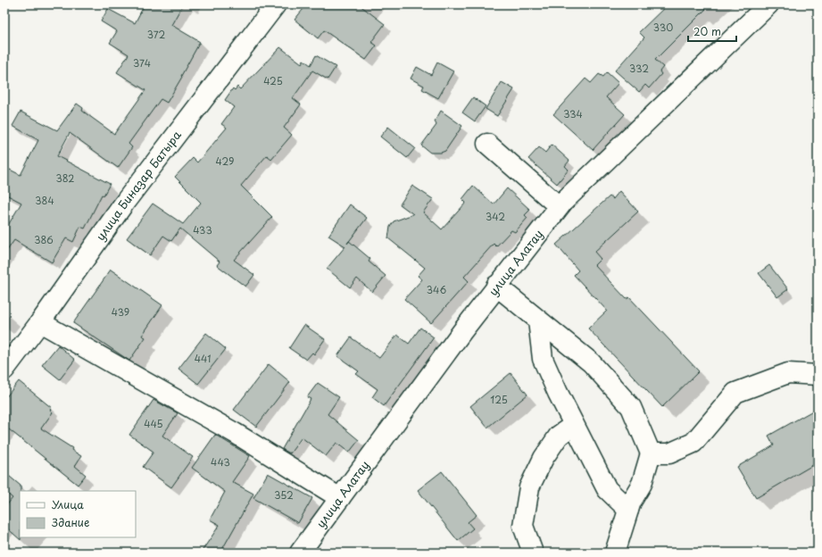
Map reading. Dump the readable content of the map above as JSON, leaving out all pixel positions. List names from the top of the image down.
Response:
{
  "streets": {
    "street": ["улица Биназар Батыра", "улица Алатау"]
  },
  "house_numbers": [
    "330",
    "372",
    "374",
    "332",
    "425",
    "334",
    "429",
    "382",
    "384",
    "342",
    "433",
    "386",
    "346",
    "439",
    "441",
    "125",
    "445",
    "443",
    "352"
  ],
  "legend": ["Улица", "Здание"],
  "scale_bar": "20 m"
}
